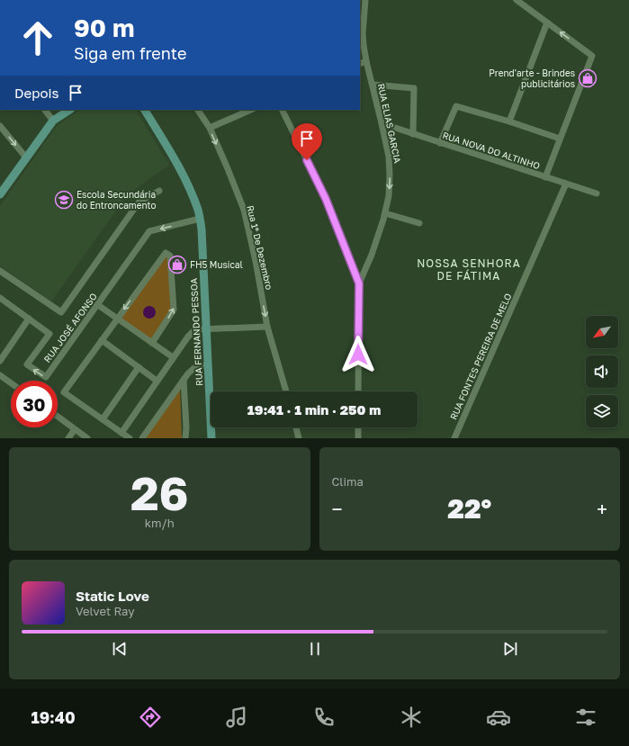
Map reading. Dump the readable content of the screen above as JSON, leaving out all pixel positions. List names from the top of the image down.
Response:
{
  "streets": {
    "street": [
      "RUA ELIAS GARCIA",
      "RUA NOVA DO ALTINHO",
      "Rua 1º De Dezembro",
      "RUA JOSÉ AFONSO",
      "RUA FERNANDO PESSOA",
      "RUA FONTES PEREIRA DE MELO"
    ]
  },
  "crossings": [
    ["RUA ELIAS GARCIA", "RUA NOVA DO ALTINHO"],
    ["RUA NOVA DO ALTINHO", "RUA FONTES PEREIRA DE MELO"],
    ["RUA JOSÉ AFONSO", "RUA FERNANDO PESSOA"]
  ],
  "one_way": ["Rua 1º De Dezembro"],
  "districts": ["NOSSA SENHORA DE FÁTIMA"],
  "places": {
    "shop": ["Prend'arte - Brindes publicitários", "FH5 Musical"],
    "school or university": ["Escola Secundária do Entroncamento"]
  },
  "north": "bottom left",
  "page": {
    "turn": ["90 m", "Siga em frente"],
    "then": "Depois",
    "limit": "30",
    "trip": "19:41 · 1 min · 250 m",
    "tile": [
      ["26", "km/h"],
      "Clima"
    ],
    "heat": ["−", "22°", "+"],
    "song": ["Static Love", "Velvet Ray"],
    "tabs": "19:40"
  }
}
